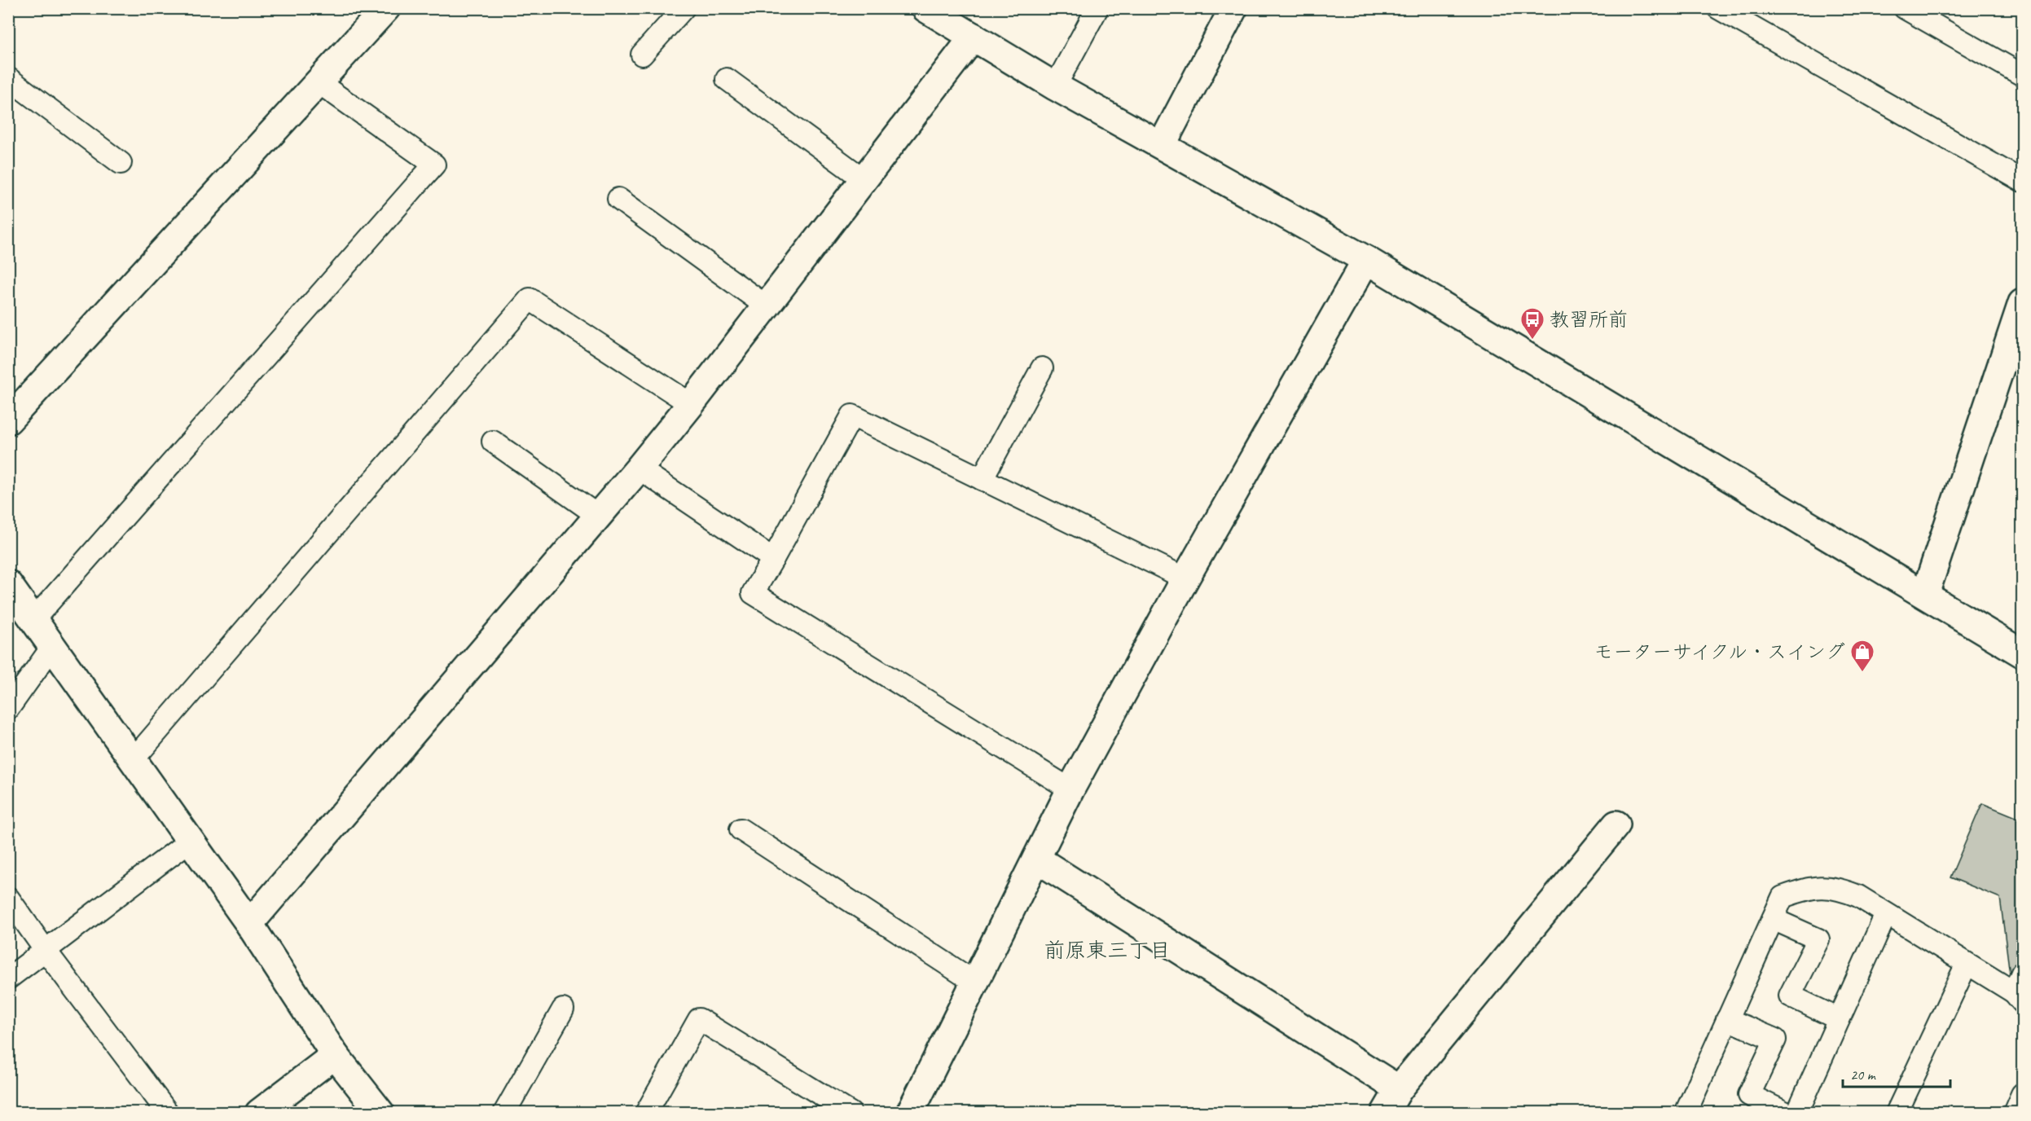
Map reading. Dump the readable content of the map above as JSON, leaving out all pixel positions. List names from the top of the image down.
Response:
{
  "districts": ["前原東三丁目"],
  "places": {
    "bus stop": ["教習所前"],
    "shop": ["モーターサイクル・スイング"]
  },
  "scale_bar": "20 m"
}
